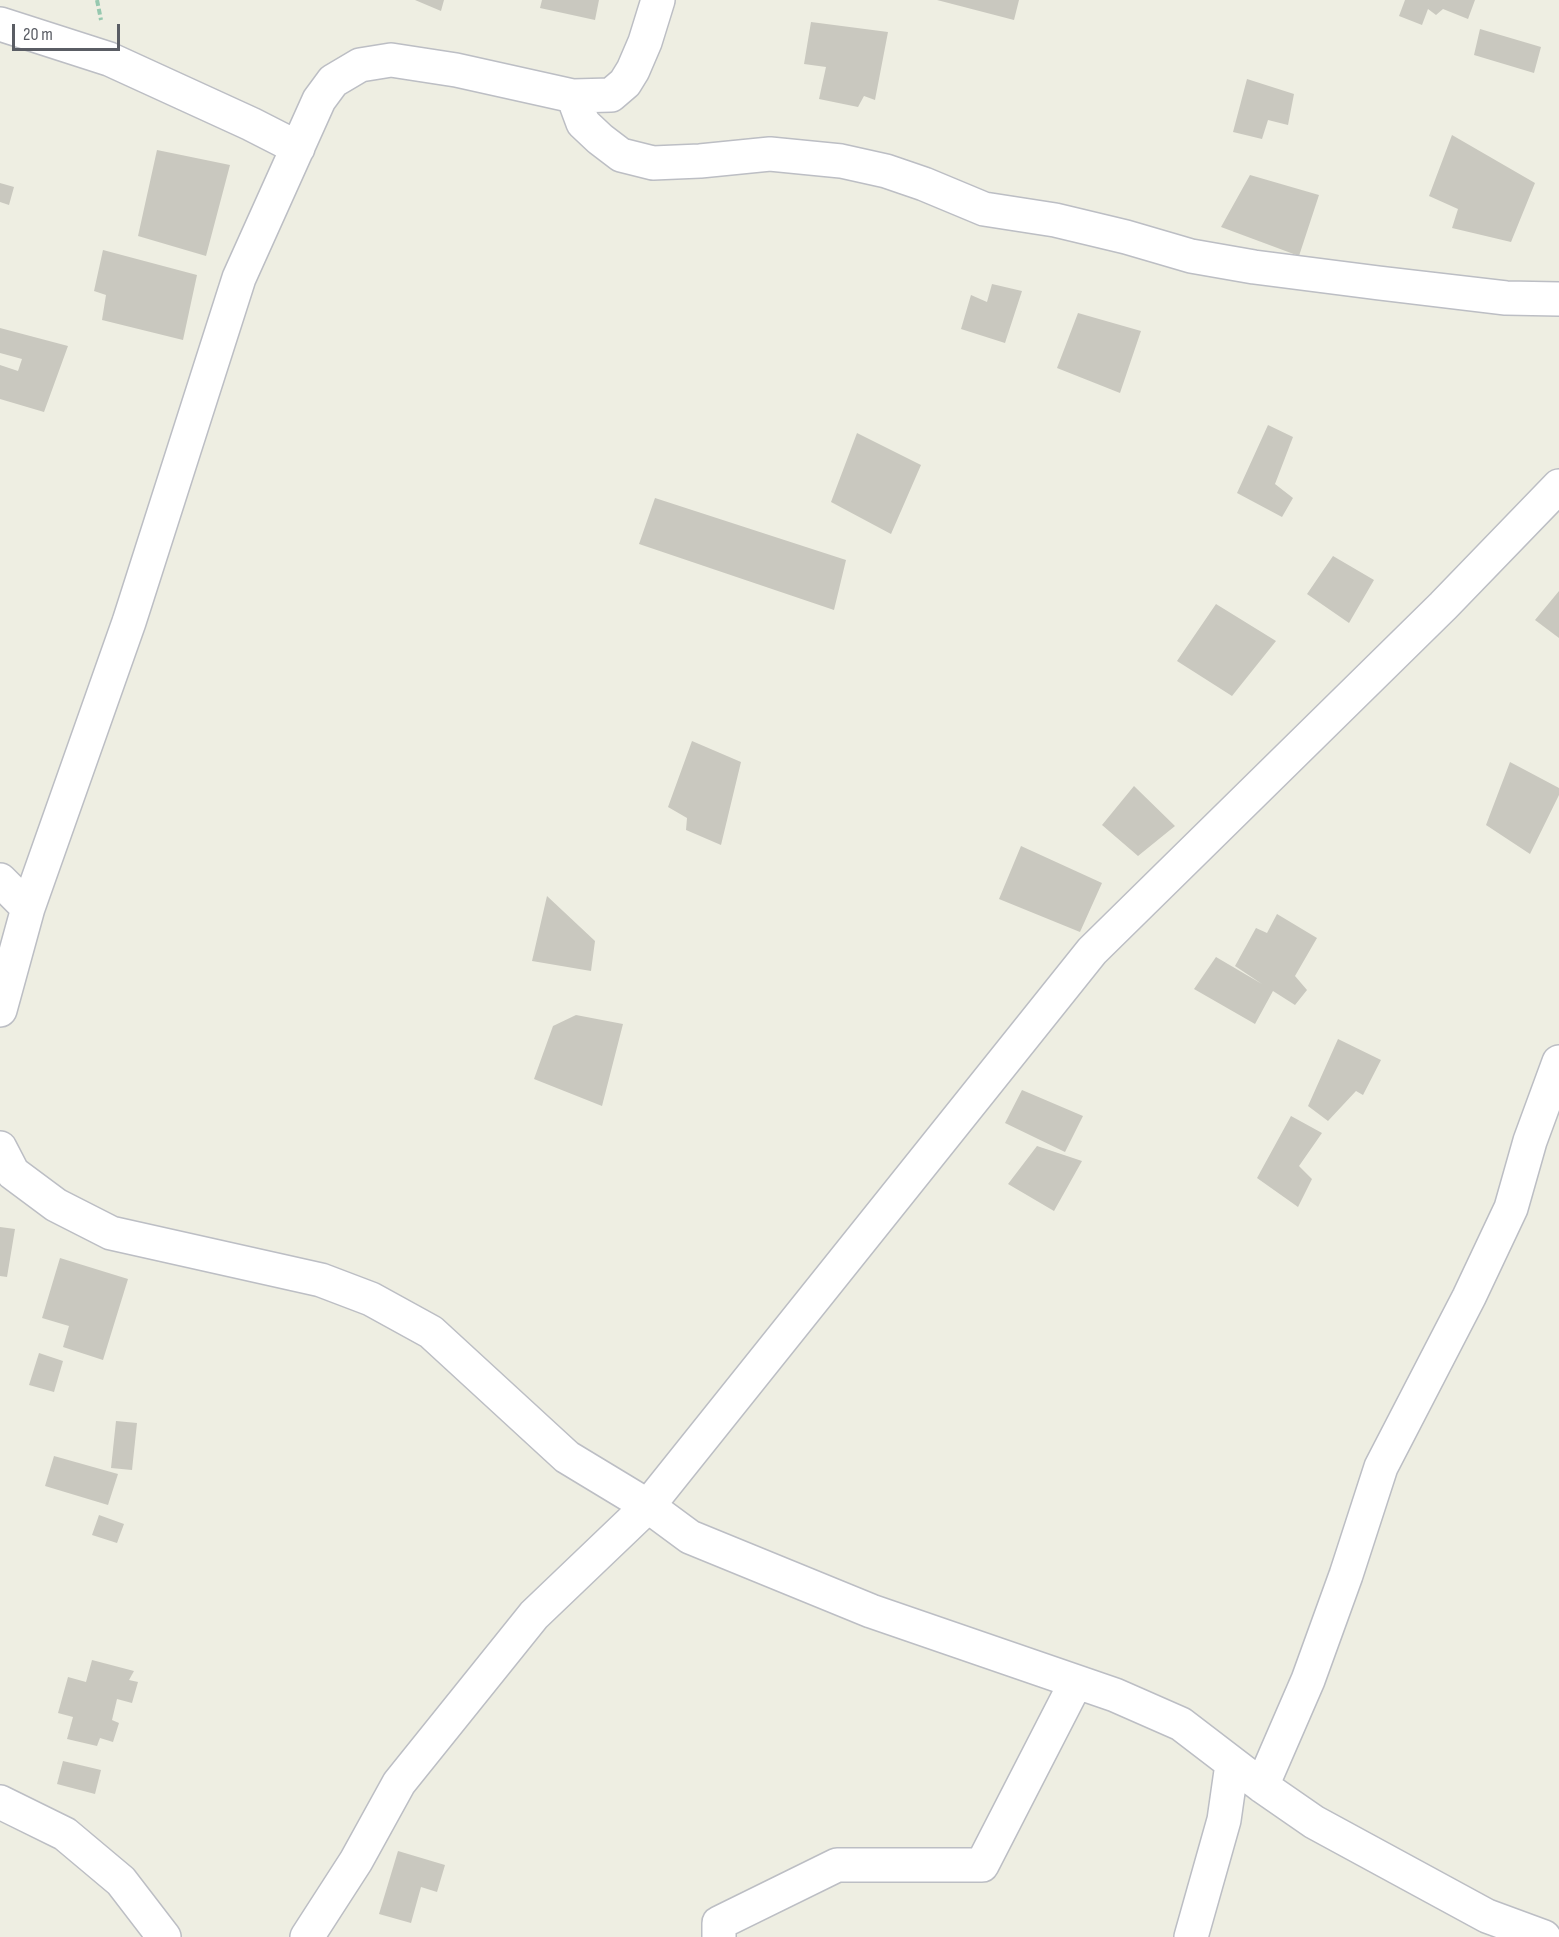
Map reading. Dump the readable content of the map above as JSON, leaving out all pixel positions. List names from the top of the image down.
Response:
{
  "scale_bar": "20 m"
}
